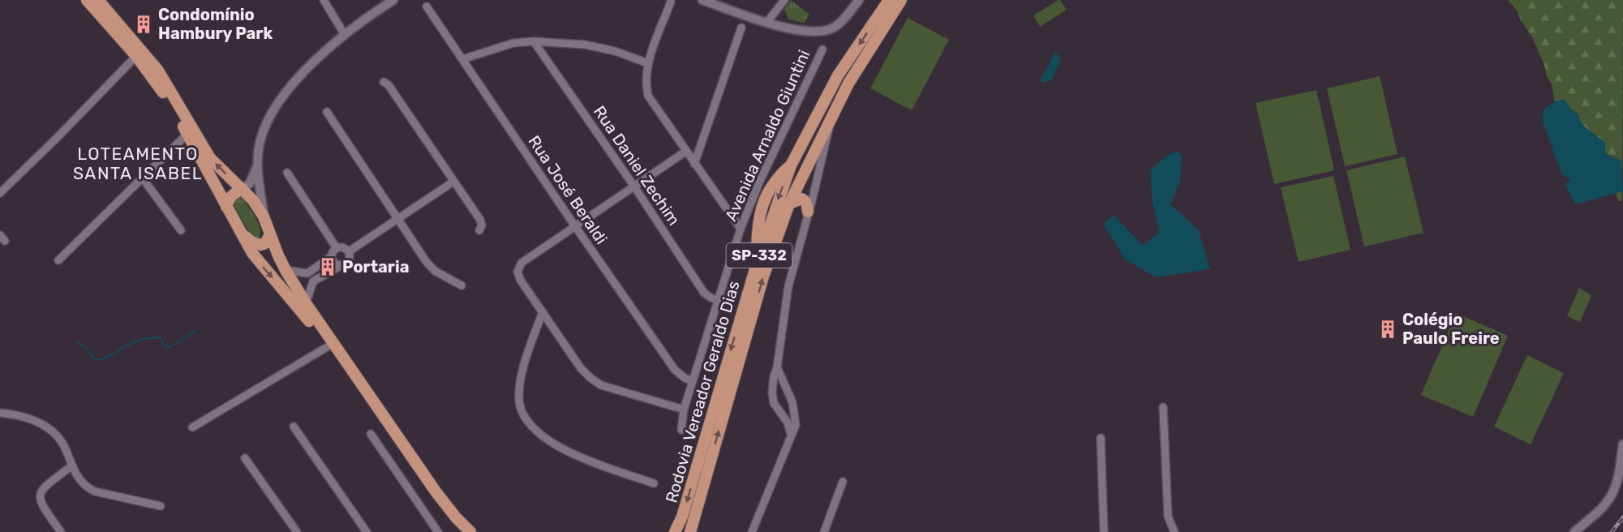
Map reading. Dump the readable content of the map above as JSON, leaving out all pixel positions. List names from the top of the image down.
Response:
{
  "streets": {
    "main road": ["SP-332", "Rodovia Vereador Geraldo Dias"],
    "street": ["Avenida Arnaldo Giuntini", "Rua Daniel Zechim", "Rua José Beraldi"]
  },
  "crossings": [
    ["Avenida Arnaldo Giuntini", "Rua Daniel Zechim"],
    ["Avenida Arnaldo Giuntini", "Rua José Beraldi"]
  ],
  "districts": ["LOTEAMENTO SANTA ISABEL"],
  "places": {
    "building": ["Condomínio Hambury Park", "Portaria", "Colégio Paulo Freire"]
  }
}
